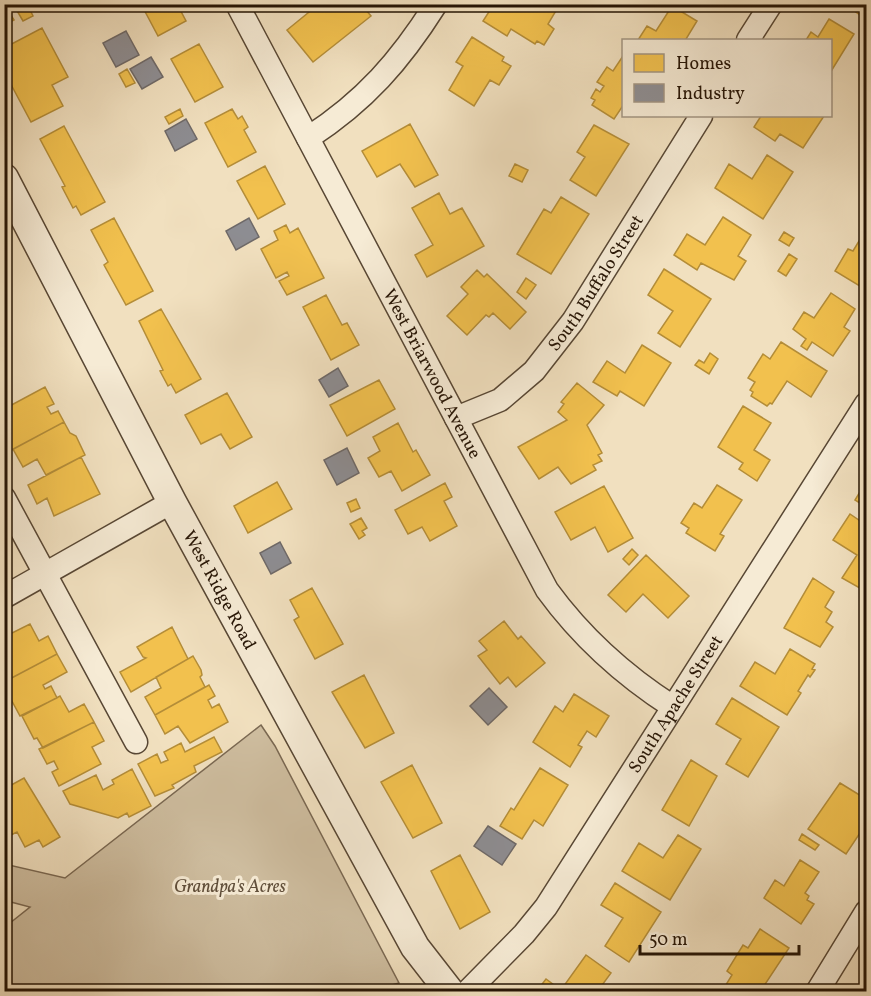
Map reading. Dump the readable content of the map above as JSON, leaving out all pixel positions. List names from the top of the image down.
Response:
{
  "streets": {
    "street": [
      "South Buffalo Street",
      "West Briarwood Avenue",
      "West Ridge Road",
      "South Apache Street"
    ]
  },
  "crossings": [
    ["South Buffalo Street", "West Briarwood Avenue"],
    ["West Briarwood Avenue", "South Apache Street"]
  ],
  "parks": ["Grandpa's Acres"],
  "legend": ["Homes", "Industry"],
  "scale_bar": "50 m"
}
